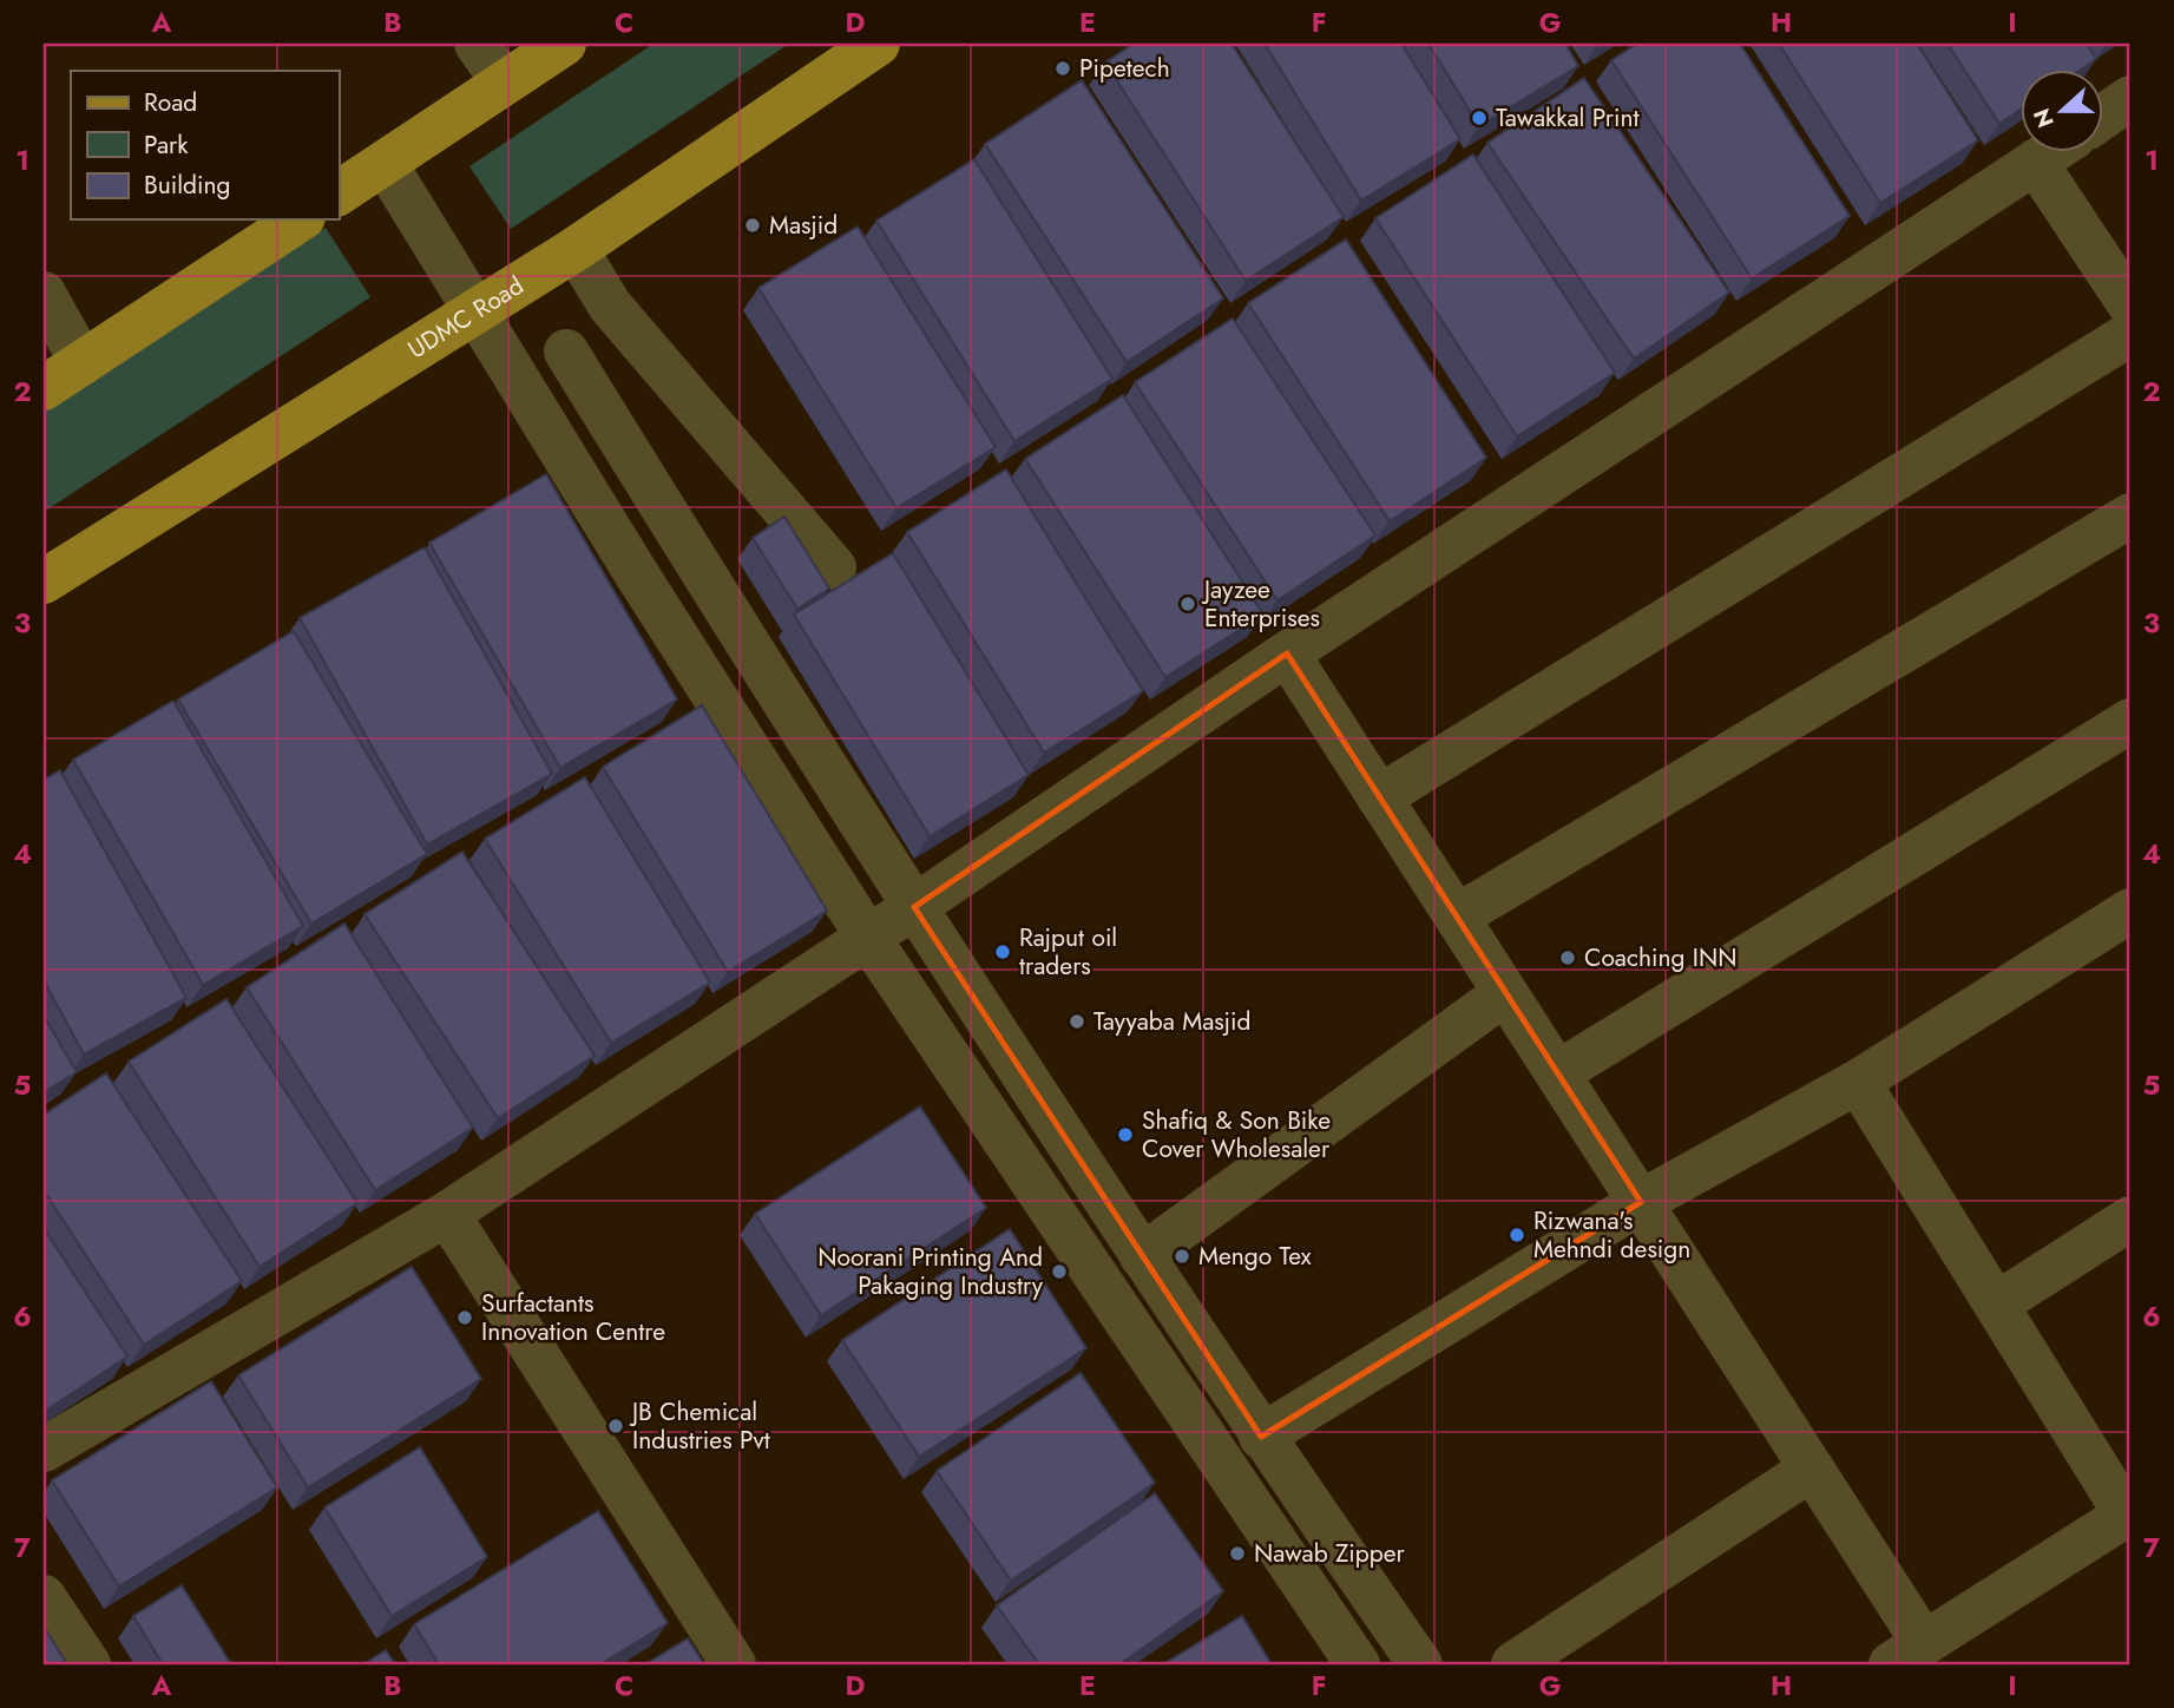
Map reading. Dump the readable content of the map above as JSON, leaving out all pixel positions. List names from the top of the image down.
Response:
{
  "streets": {
    "main road": ["UDMC Road"]
  },
  "places": [
    "Pipetech",
    "Tawakkal Print",
    "Masjid",
    "Jayzee Enterprises",
    "Rajput oil traders",
    "Coaching INN",
    "Tayyaba Masjid",
    "Shafiq & Son Bike Cover Wholesaler",
    "Rizwana's Mehndi design",
    "Mengo Tex",
    "Noorani Printing And Pakaging Industry",
    "Surfactants Innovation Centre",
    "JB Chemical Industries Pvt",
    "Nawab Zipper"
  ],
  "legend": ["Road", "Park", "Building"],
  "north": "left",
  "grid": {
    "columns": [
      "A",
      "B",
      "C",
      "D",
      "E",
      "F",
      "G",
      "H",
      "I"
    ],
    "rows": [
      "1",
      "2",
      "3",
      "4",
      "5",
      "6",
      "7"
    ]
  }
}
